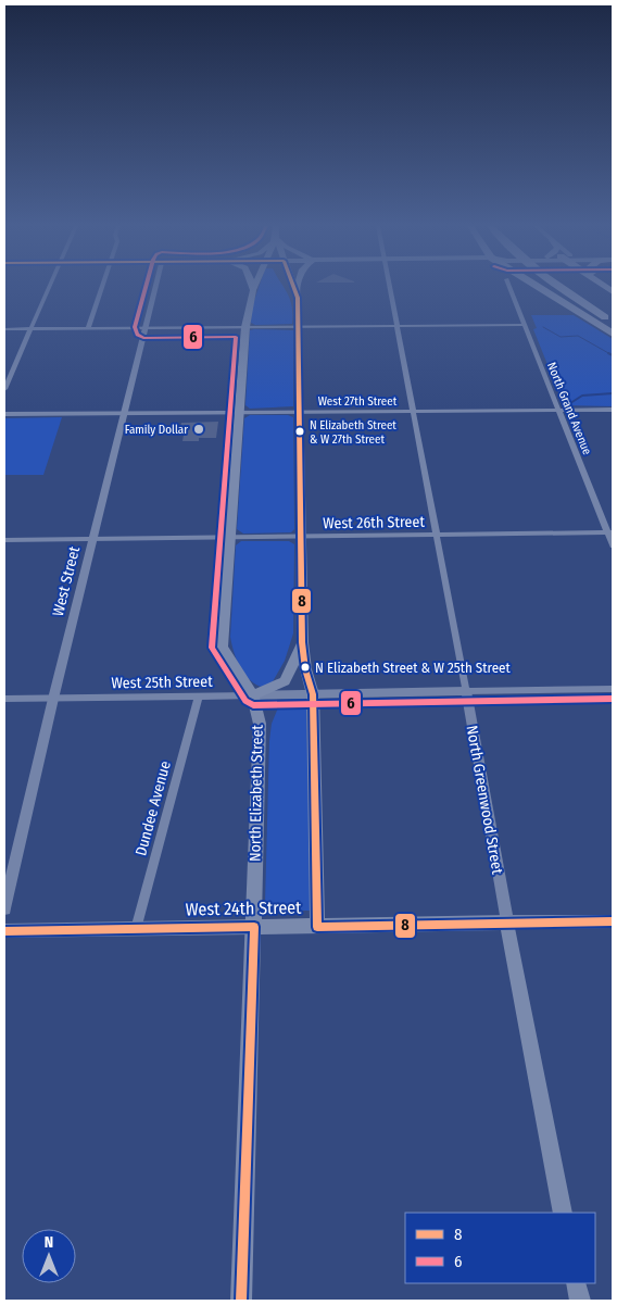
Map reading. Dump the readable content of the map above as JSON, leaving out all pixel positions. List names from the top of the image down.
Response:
{
  "streets": {
    "main road": ["North Elizabeth Street", "North Greenwood Street", "West 24th Street"],
    "street": [
      "West 27th Street",
      "North Grand Avenue",
      "West 26th Street",
      "West Street",
      "West 25th Street",
      "Dundee Avenue"
    ]
  },
  "crossings": [
    ["West 27th Street", "North Grand Avenue"],
    ["West 27th Street", "West Street"],
    ["West 27th Street", "North Elizabeth Street"],
    ["West 27th Street", "North Greenwood Street"],
    ["North Grand Avenue", "West 26th Street"],
    ["West 26th Street", "West Street"],
    ["West 26th Street", "North Elizabeth Street"],
    ["West 26th Street", "North Greenwood Street"],
    ["West Street", "West 25th Street"],
    ["West 25th Street", "North Elizabeth Street"],
    ["West 25th Street", "North Greenwood Street"],
    ["West 25th Street", "Dundee Avenue"],
    ["North Elizabeth Street", "West 24th Street"],
    ["North Greenwood Street", "West 24th Street"],
    ["Dundee Avenue", "West 24th Street"]
  ],
  "places": ["Family Dollar", "N Elizabeth Street & W 27th Street", "N Elizabeth Street & W 25th Street"],
  "lines": ["transit line 8", "transit line 6"],
  "legend": ["8", "6"],
  "north": "top"
}
